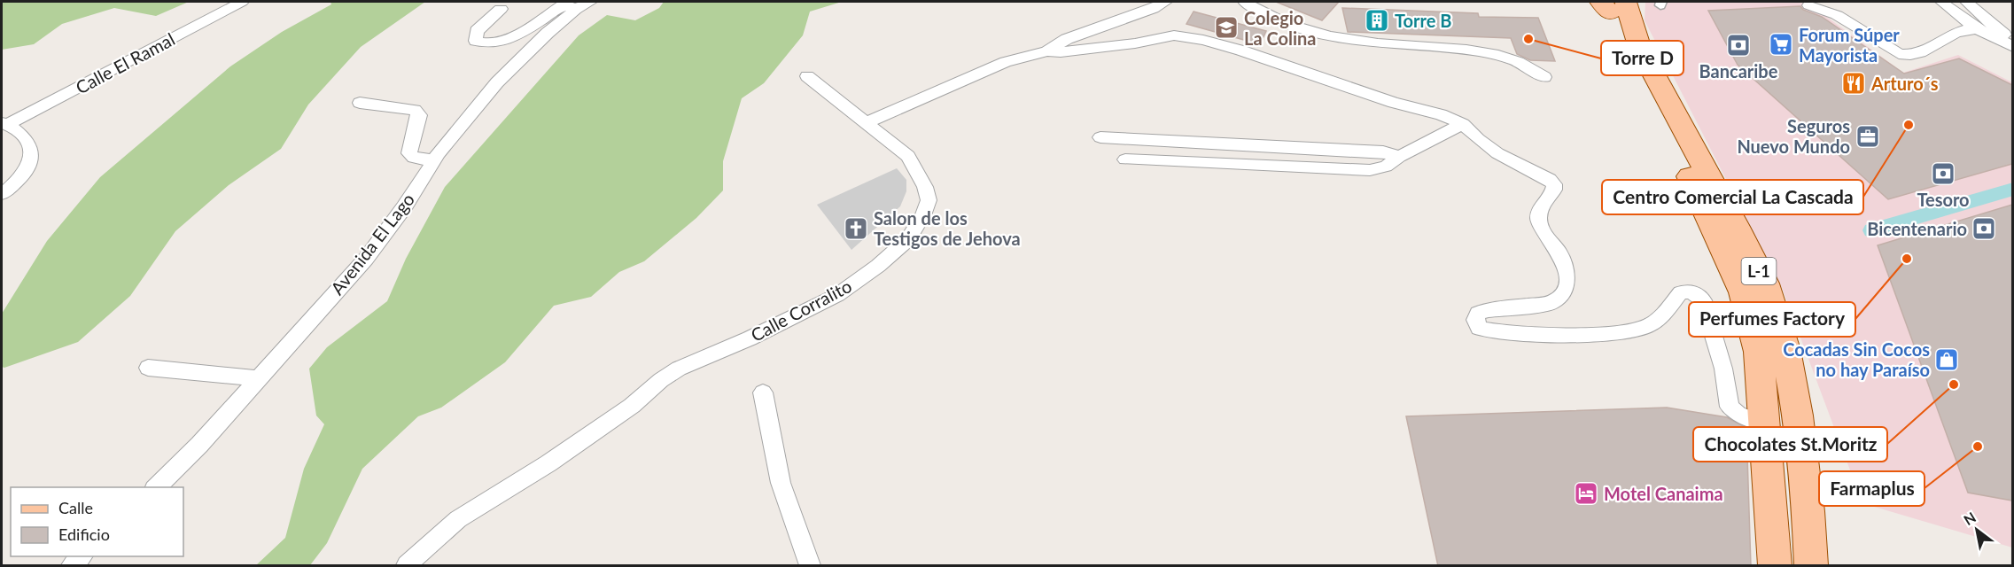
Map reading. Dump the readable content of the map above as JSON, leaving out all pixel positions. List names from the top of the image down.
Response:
{
  "streets": {
    "main road": ["L-1"],
    "street": ["Calle El Ramal", "Avenida El Lago", "Calle Corralito"]
  },
  "places": {
    "building": ["Torre B"],
    "school or university": ["Colegio La Colina"],
    "other": [
      "Torre D",
      "Centro Comercial La Cascada",
      "Perfumes Factory",
      "Chocolates St.Moritz",
      "Farmaplus"
    ],
    "supermarket": ["Forum Súper Mayorista"],
    "bank": ["Bancaribe", "Tesoro", "Bicentenario"],
    "restaurant": ["Arturo´s"],
    "office": ["Seguros Nuevo Mundo"],
    "church": ["Salon de los Testigos de Jehova"],
    "shop": ["Cocadas Sin Cocos no hay Paraíso"],
    "hotel": ["Motel Canaima"]
  },
  "legend": ["Calle", "Edificio"],
  "north": "top left"
}
